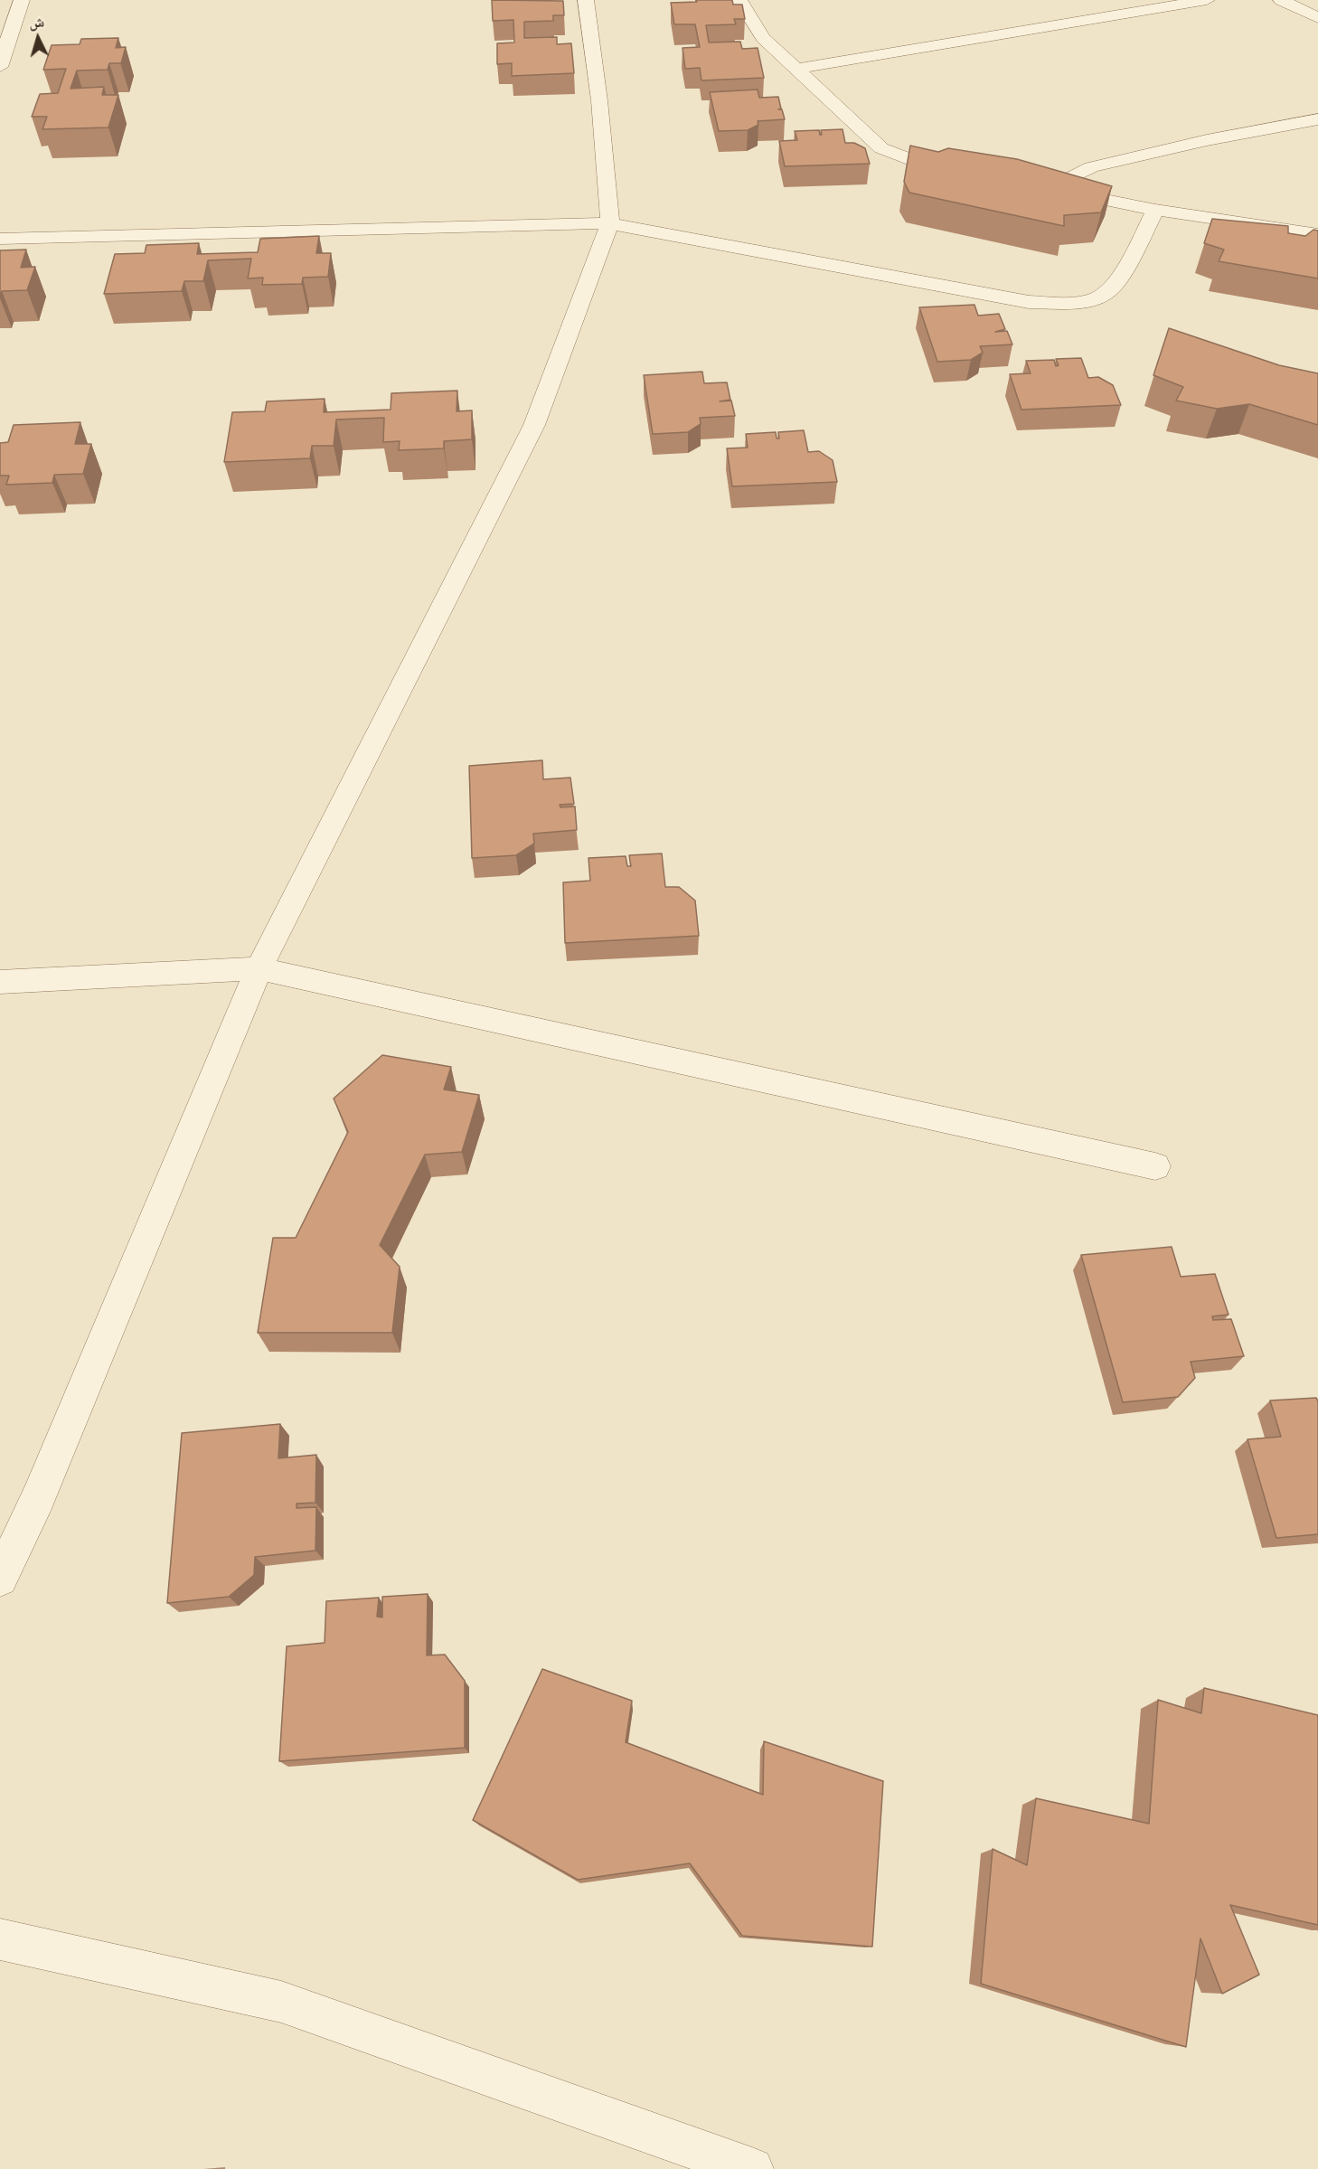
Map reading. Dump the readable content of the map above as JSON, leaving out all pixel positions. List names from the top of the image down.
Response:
{
  "north": "top"
}
